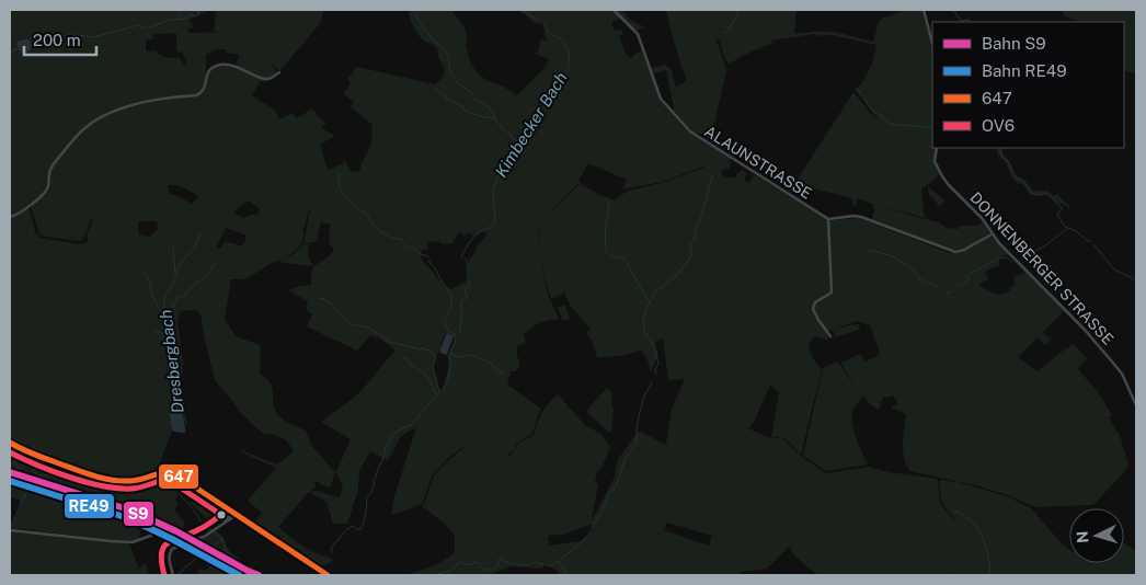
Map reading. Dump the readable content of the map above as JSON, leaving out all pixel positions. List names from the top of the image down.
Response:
{
  "streets": {
    "street": ["ALAUNSTRASSE", "DONNENBERGER STRASSE"]
  },
  "water": ["Kimbecker Bach", "Dresbergbach"],
  "lines": [
    "transit line 647",
    "transit line OV6",
    "rail line S9",
    "rail line RE49"
  ],
  "legend": [
    "Bahn S9",
    "Bahn RE49",
    "647",
    "OV6"
  ],
  "scale_bar": "200 m",
  "north": "left"
}
